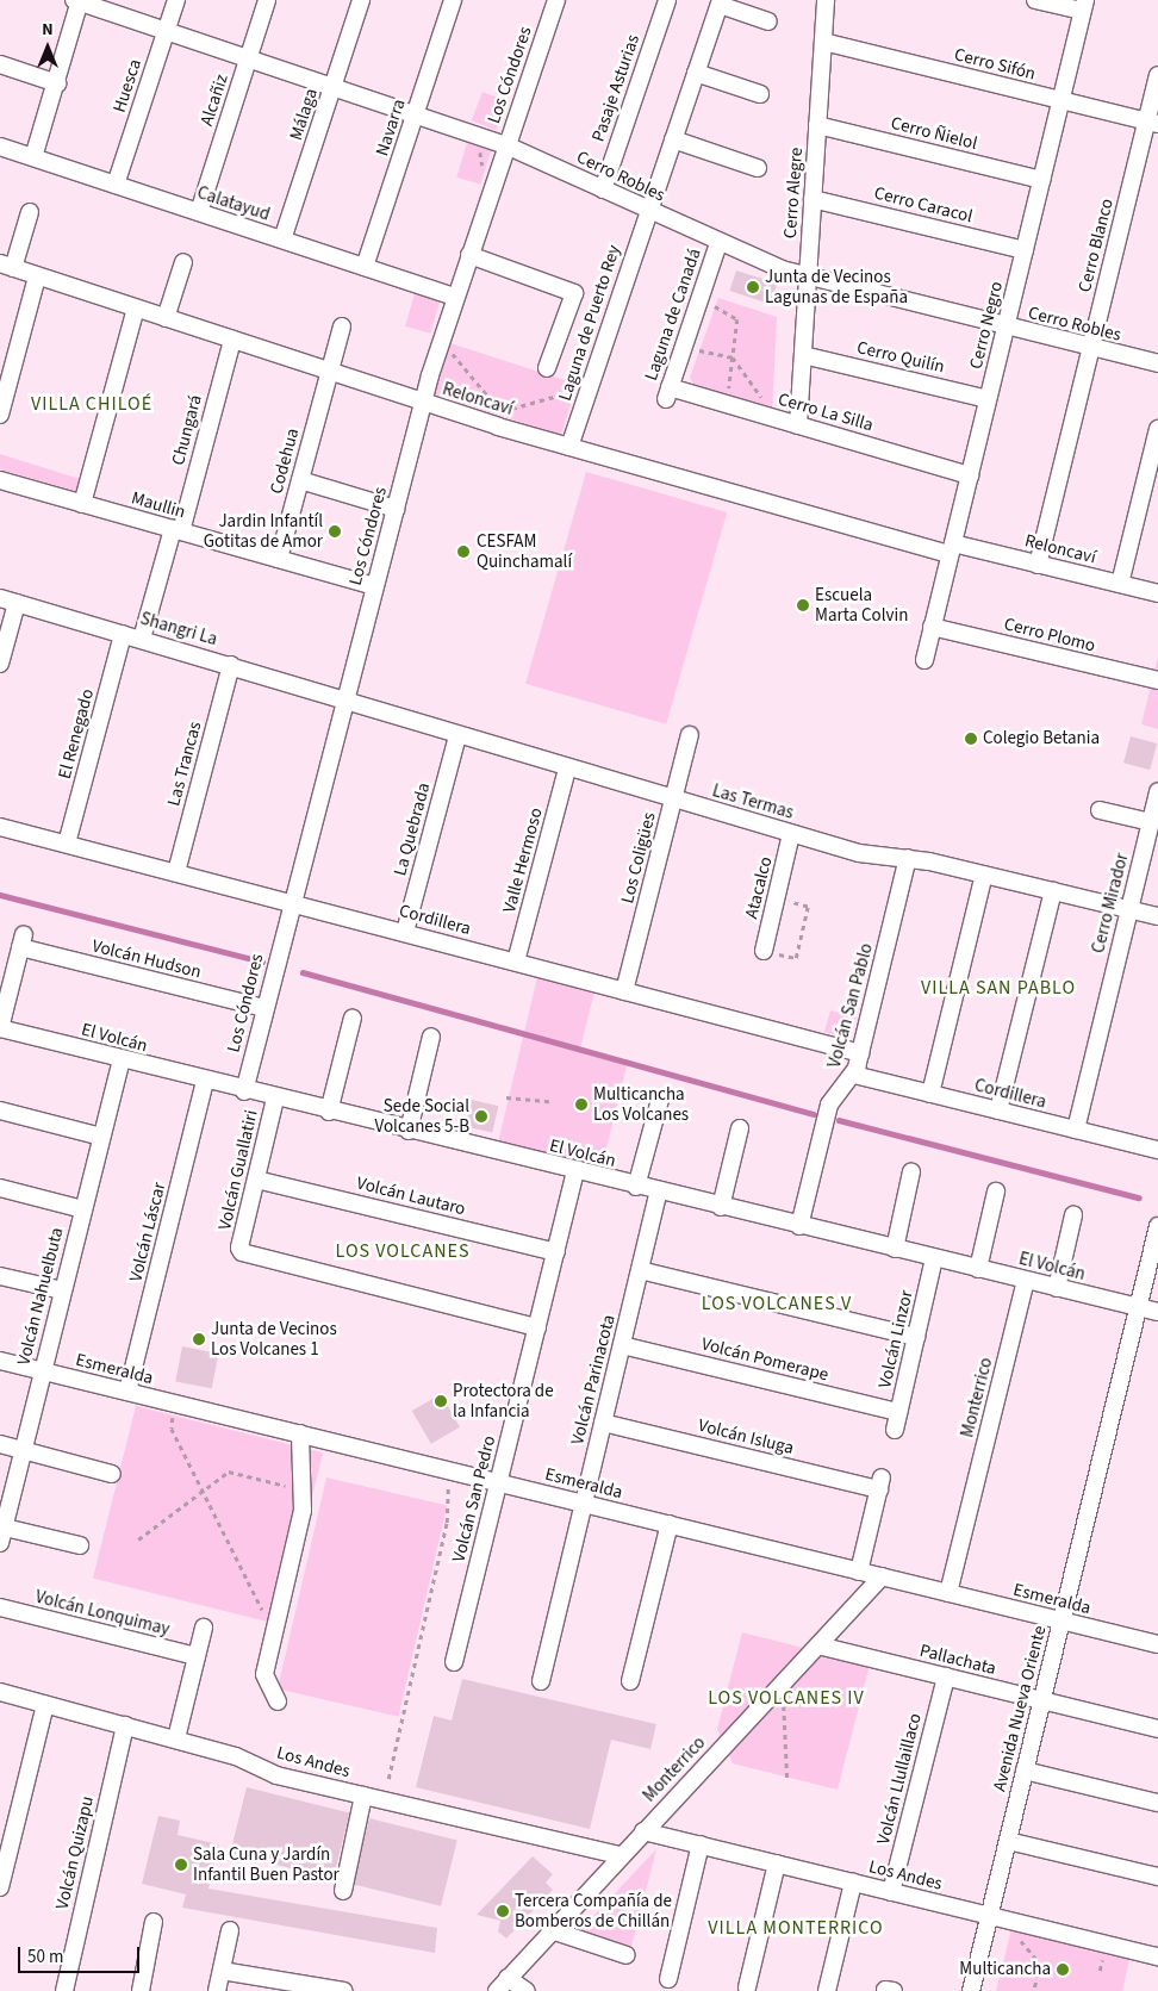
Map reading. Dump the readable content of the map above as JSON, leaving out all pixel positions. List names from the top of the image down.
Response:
{
  "streets": {
    "street": [
      "Cerro Sifón",
      "Los Cóndores",
      "Huesca",
      "Pasaje Asturias",
      "Alcañiz",
      "Málaga",
      "Navarra",
      "Cerro Ñielol",
      "Cerro Robles",
      "Cerro Alegre",
      "Calatayud",
      "Cerro Caracol",
      "Cerro Blanco",
      "Laguna de Canadá",
      "Laguna de Puerto Rey",
      "Cerro Negro",
      "Cerro Quilín",
      "Reloncaví",
      "Cerro La Silla",
      "Chungará",
      "Codehua",
      "Maullin",
      "Shangri La",
      "Cerro Plomo",
      "El Renegado",
      "Las Trancas",
      "Las Termas",
      "La Quebrada",
      "Los Coligües",
      "Valle Hermoso",
      "Atacalco",
      "Cerro Mirador",
      "Cordillera",
      "Volcán Hudson",
      "Volcán San Pablo",
      "El Volcán",
      "Volcán Guallatiri",
      "Volcán Lautaro",
      "Volcán Láscar",
      "Volcán Nahuelbuta",
      "Volcán Linzor",
      "Volcán Pomerape",
      "Esmeralda",
      "Volcán Parinacota",
      "Monterrico",
      "Volcán Isluga",
      "Volcán San Pedro",
      "Volcán Lonquimay",
      "Pallachata",
      "Avenida Nueva Oriente",
      "Los Andes",
      "Volcán Llullaillaco",
      "Volcán Quizapu"
    ]
  },
  "crossings": [
    ["Cerro Sifón", "Cerro Alegre"],
    ["Cerro Sifón", "Cerro Blanco"],
    ["Cerro Sifón", "Cerro Negro"],
    ["Los Cóndores", "Cerro Robles"],
    ["Los Cóndores", "Calatayud"],
    ["Los Cóndores", "Reloncaví"],
    ["Los Cóndores", "Maullin"],
    ["Los Cóndores", "Shangri La"],
    ["Los Cóndores", "Las Termas"],
    ["Los Cóndores", "Cordillera"],
    ["Los Cóndores", "Volcán Hudson"],
    ["Los Cóndores", "El Volcán"],
    ["Huesca", "Cerro Robles"],
    ["Huesca", "Calatayud"],
    ["Pasaje Asturias", "Cerro Robles"],
    ["Alcañiz", "Cerro Robles"],
    ["Alcañiz", "Calatayud"],
    ["Málaga", "Cerro Robles"],
    ["Málaga", "Calatayud"],
    ["Navarra", "Cerro Robles"],
    ["Navarra", "Calatayud"],
    ["Cerro Ñielol", "Cerro Alegre"],
    ["Cerro Ñielol", "Cerro Negro"],
    ["Cerro Robles", "Cerro Alegre"],
    ["Cerro Robles", "Cerro Blanco"],
    ["Cerro Robles", "Laguna de Canadá"],
    ["Cerro Robles", "Laguna de Puerto Rey"],
    ["Cerro Robles", "Cerro Negro"],
    ["Cerro Alegre", "Cerro Caracol"],
    ["Cerro Alegre", "Cerro Quilín"],
    ["Cerro Alegre", "Cerro La Silla"],
    ["Cerro Caracol", "Cerro Negro"],
    ["Cerro Blanco", "Reloncaví"],
    ["Laguna de Canadá", "Cerro La Silla"],
    ["Laguna de Puerto Rey", "Reloncaví"],
    ["Cerro Negro", "Cerro Quilín"],
    ["Cerro Negro", "Reloncaví"],
    ["Cerro Negro", "Cerro La Silla"],
    ["Cerro Negro", "Cerro Plomo"],
    ["Reloncaví", "Chungará"],
    ["Reloncaví", "Codehua"],
    ["Chungará", "Maullin"],
    ["Chungará", "Shangri La"],
    ["Codehua", "Maullin"],
    ["Shangri La", "El Renegado"],
    ["Shangri La", "Las Trancas"],
    ["Shangri La", "Las Termas"],
    ["El Renegado", "Cordillera"],
    ["Las Trancas", "Cordillera"],
    ["Las Termas", "La Quebrada"],
    ["Las Termas", "Los Coligües"],
    ["Las Termas", "Valle Hermoso"],
    ["Las Termas", "Atacalco"],
    ["Las Termas", "Cerro Mirador"],
    ["Las Termas", "Volcán San Pablo"],
    ["La Quebrada", "Cordillera"],
    ["Los Coligües", "Cordillera"],
    ["Valle Hermoso", "Cordillera"],
    ["Cerro Mirador", "Cordillera"],
    ["Cordillera", "Volcán San Pablo"],
    ["Volcán Hudson", "El Volcán"],
    ["Volcán San Pablo", "El Volcán"],
    ["El Volcán", "Volcán Guallatiri"],
    ["El Volcán", "Volcán Láscar"],
    ["El Volcán", "Volcán Nahuelbuta"],
    ["El Volcán", "Volcán Linzor"],
    ["El Volcán", "Volcán Parinacota"],
    ["El Volcán", "Monterrico"],
    ["El Volcán", "Volcán San Pedro"],
    ["El Volcán", "Avenida Nueva Oriente"],
    ["Volcán Guallatiri", "Volcán Lautaro"],
    ["Volcán Guallatiri", "Volcán San Pedro"],
    ["Volcán Lautaro", "Volcán San Pedro"],
    ["Volcán Láscar", "Esmeralda"],
    ["Volcán Nahuelbuta", "Esmeralda"],
    ["Volcán Linzor", "Volcán Pomerape"],
    ["Volcán Pomerape", "Volcán Parinacota"],
    ["Esmeralda", "Volcán Parinacota"],
    ["Esmeralda", "Monterrico"],
    ["Esmeralda", "Volcán Isluga"],
    ["Esmeralda", "Volcán San Pedro"],
    ["Esmeralda", "Avenida Nueva Oriente"],
    ["Volcán Parinacota", "Volcán Isluga"],
    ["Monterrico", "Pallachata"],
    ["Monterrico", "Los Andes"],
    ["Pallachata", "Avenida Nueva Oriente"],
    ["Pallachata", "Volcán Llullaillaco"],
    ["Avenida Nueva Oriente", "Los Andes"],
    ["Los Andes", "Volcán Llullaillaco"],
    ["Los Andes", "Volcán Quizapu"]
  ],
  "districts": [
    "VILLA CHILOÉ",
    "VILLA SAN PABLO",
    "LOS VOLCANES",
    "LOS VOLCANES V",
    "LOS VOLCANES IV",
    "VILLA MONTERRICO"
  ],
  "places": [
    "Junta de Vecinos Lagunas de España",
    "Jardin Infantíl Gotitas de Amor",
    "CESFAM Quinchamalí",
    "Escuela Marta Colvin",
    "Colegio Betania",
    "Multicancha Los Volcanes",
    "Sede Social Volcanes 5-B",
    "Junta de Vecinos Los Volcanes 1",
    "Protectora de la Infancia",
    "Sala Cuna y Jardín Infantil Buen Pastor",
    "Tercera Compañía de Bomberos de Chillán",
    "Multicancha"
  ],
  "scale_bar": "50 m",
  "north": "top"
}
